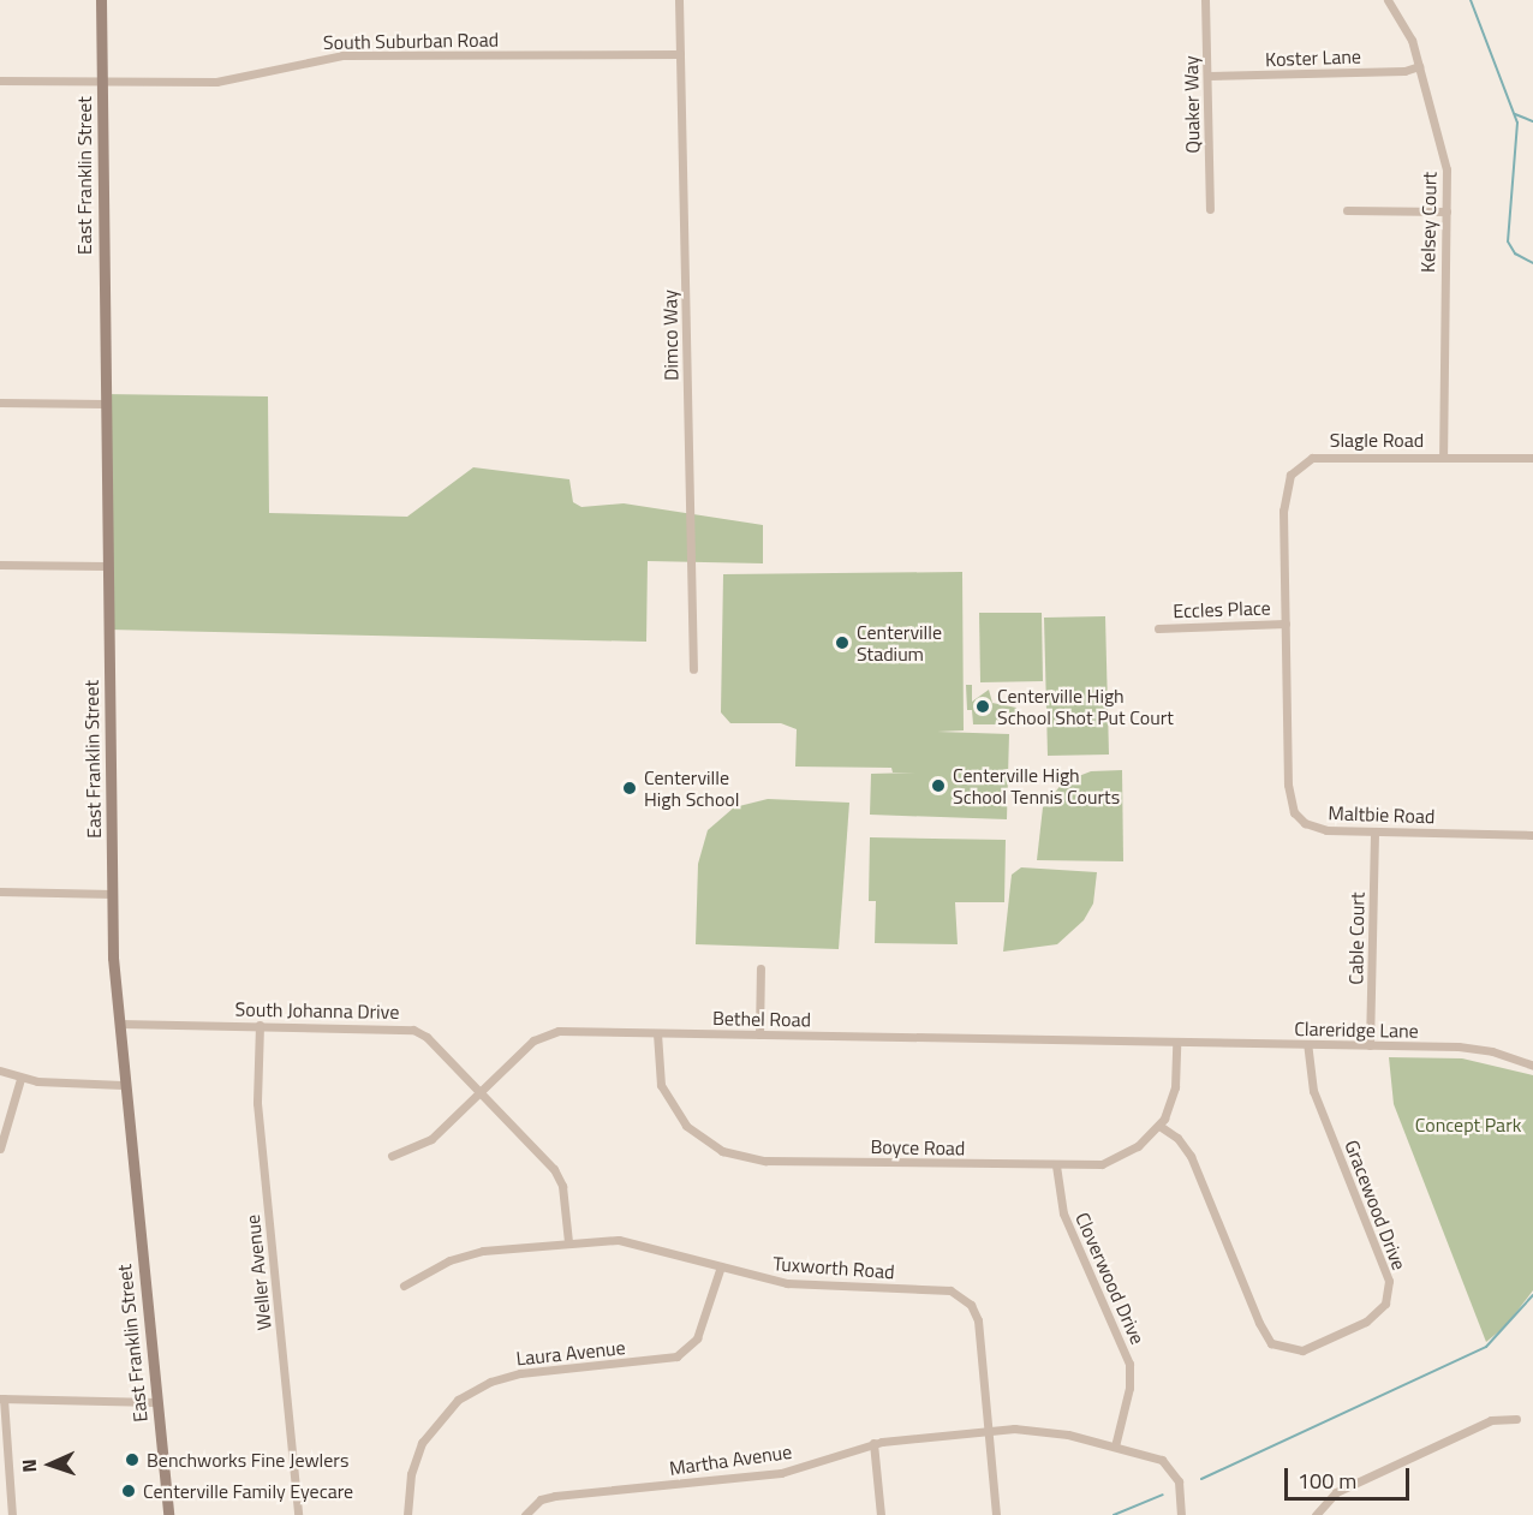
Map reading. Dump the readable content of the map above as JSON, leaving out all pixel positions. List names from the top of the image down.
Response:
{
  "streets": {
    "street": [
      "South Suburban Road",
      "Koster Lane",
      "Quaker Way",
      "East Franklin Street",
      "Kelsey Court",
      "Dimco Way",
      "Slagle Road",
      "Eccles Place",
      "Maltbie Road",
      "Cable Court",
      "South Johanna Drive",
      "Bethel Road",
      "Clareridge Lane",
      "Boyce Road",
      "Gracewood Drive",
      "Tuxworth Road",
      "Weller Avenue",
      "Cloverwood Drive",
      "Laura Avenue",
      "Martha Avenue"
    ]
  },
  "crossings": [
    ["South Suburban Road", "East Franklin Street"],
    ["South Suburban Road", "Dimco Way"],
    ["Koster Lane", "Quaker Way"],
    ["Koster Lane", "Kelsey Court"],
    ["East Franklin Street", "South Johanna Drive"],
    ["Kelsey Court", "Slagle Road"],
    ["Slagle Road", "Eccles Place"],
    ["Slagle Road", "Maltbie Road"],
    ["Eccles Place", "Maltbie Road"],
    ["Maltbie Road", "Cable Court"],
    ["Cable Court", "Clareridge Lane"],
    ["South Johanna Drive", "Bethel Road"],
    ["South Johanna Drive", "Tuxworth Road"],
    ["South Johanna Drive", "Weller Avenue"],
    ["Bethel Road", "Clareridge Lane"],
    ["Bethel Road", "Boyce Road"],
    ["Clareridge Lane", "Boyce Road"],
    ["Clareridge Lane", "Gracewood Drive"],
    ["Boyce Road", "Gracewood Drive"],
    ["Boyce Road", "Cloverwood Drive"],
    ["Tuxworth Road", "Laura Avenue"],
    ["Tuxworth Road", "Martha Avenue"],
    ["Cloverwood Drive", "Martha Avenue"]
  ],
  "parks": ["Concept Park"],
  "places": [
    "Centerville Stadium",
    "Centerville High School Shot Put Court",
    "Centerville High School Tennis Courts",
    "Centerville High School",
    "Benchworks Fine Jewlers",
    "Centerville Family Eyecare"
  ],
  "scale_bar": "100 m",
  "north": "left"
}
